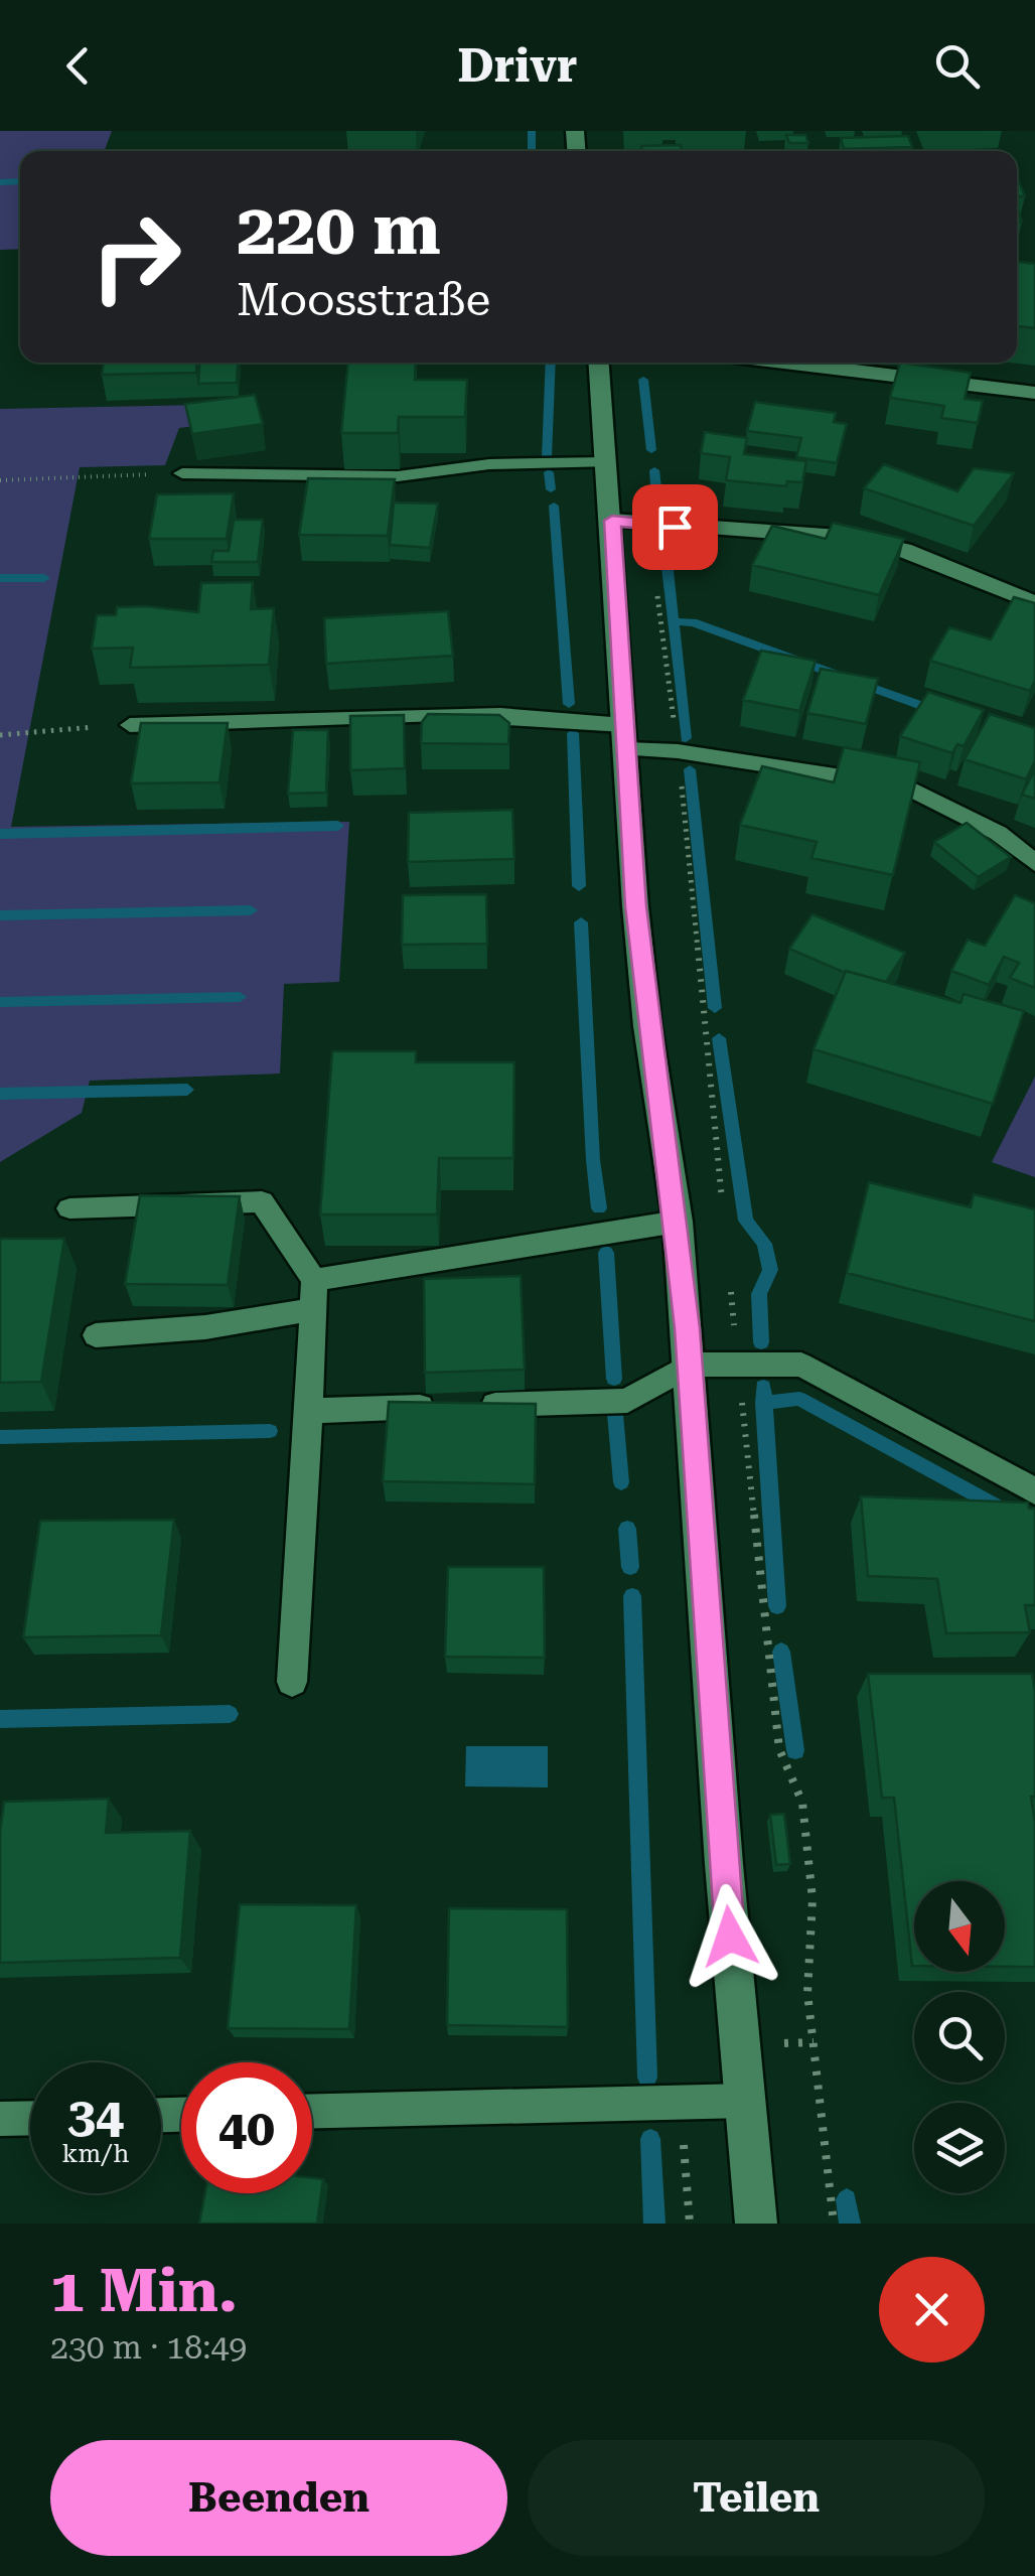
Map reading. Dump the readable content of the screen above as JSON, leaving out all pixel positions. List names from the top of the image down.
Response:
{
  "north": "bottom",
  "page": {
    "header": "Drivr",
    "turn": ["220 m", "Moosstraße"],
    "speed": "34 km/h",
    "limit": "40",
    "heading": ["1 Min.", "230 m · 18:49"],
    "buttons": ["Beenden", "Teilen"]
  }
}
